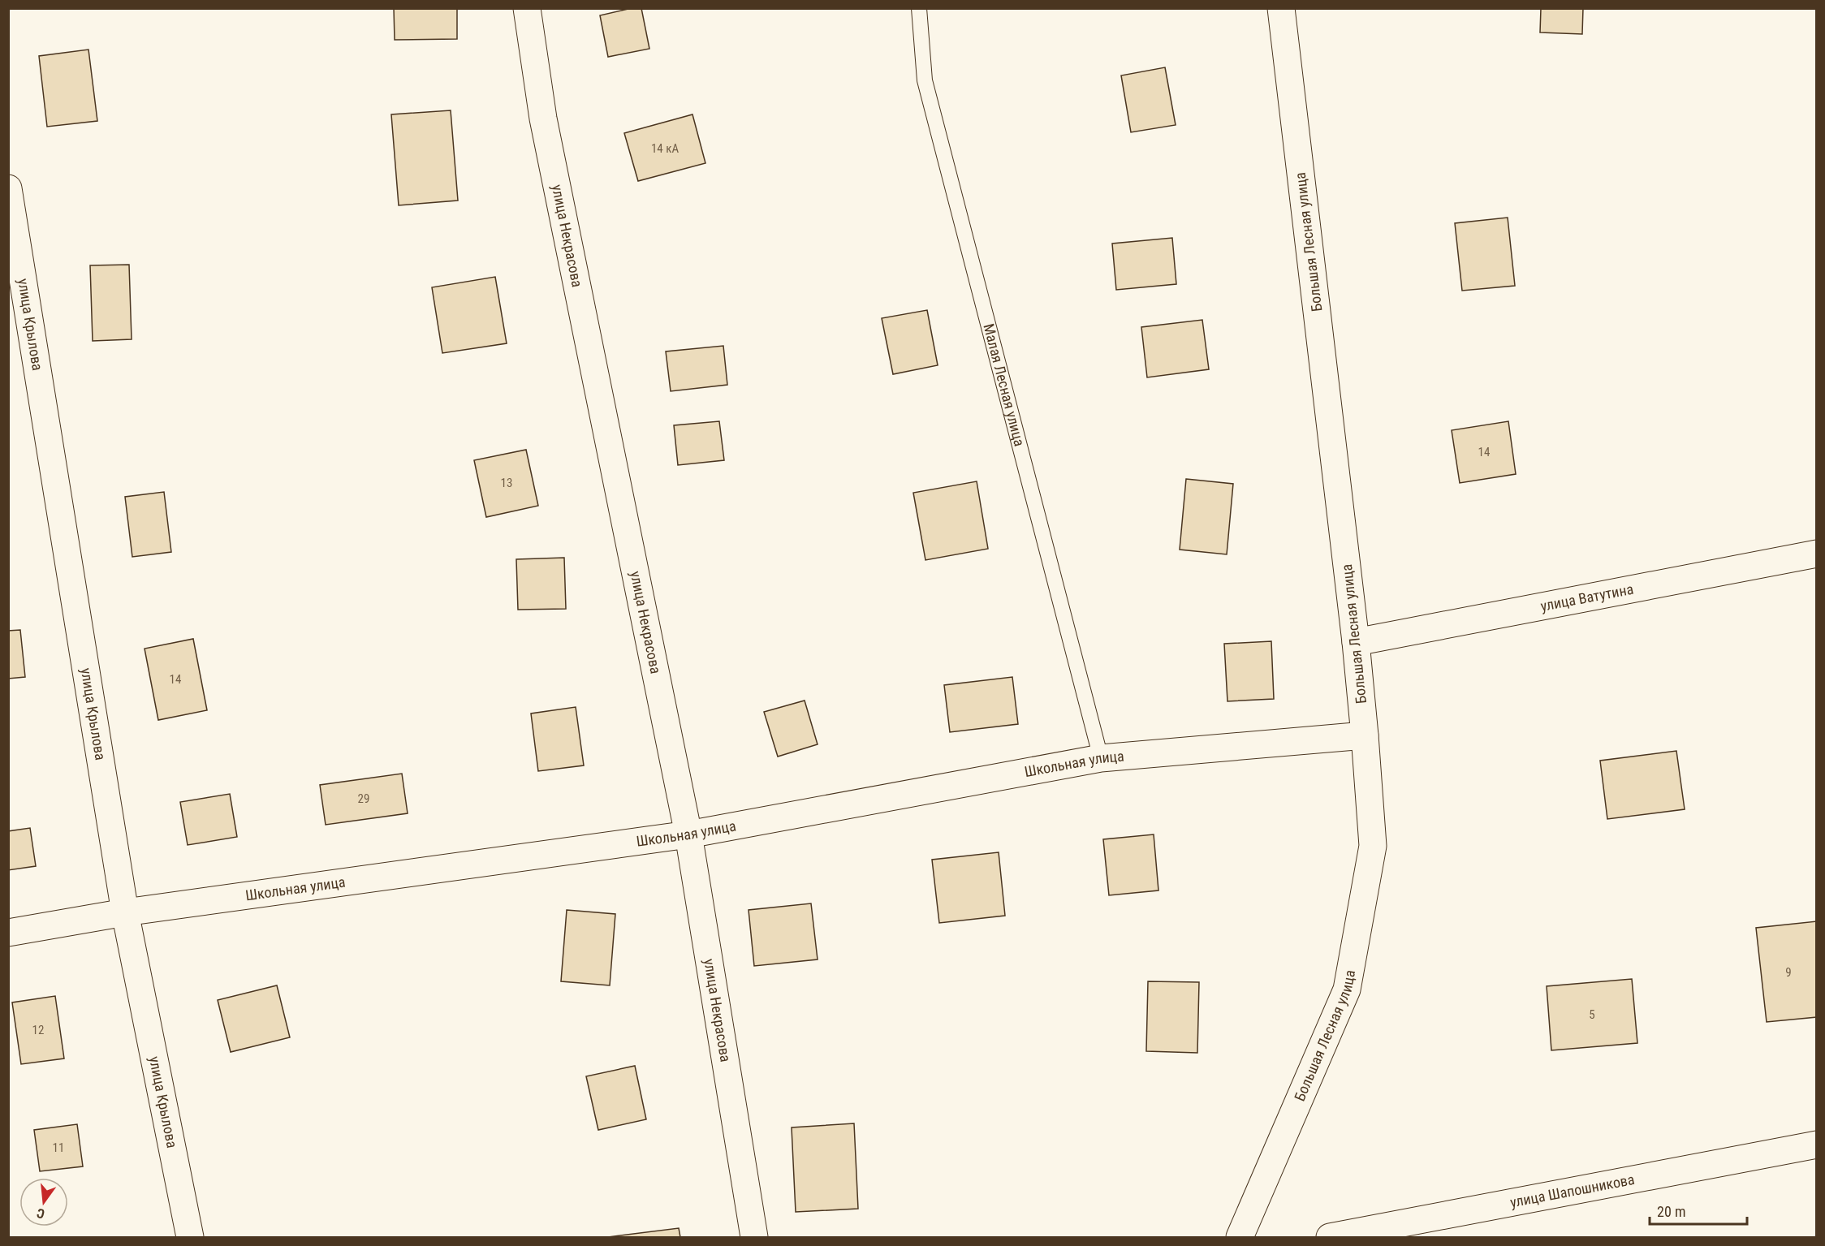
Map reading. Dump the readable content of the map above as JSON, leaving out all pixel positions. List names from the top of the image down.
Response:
{
  "streets": {
    "street": [
      "улица Некрасова",
      "Большая Лесная улица",
      "улица Крылова",
      "улица Ватутина",
      "Школьная улица",
      "улица Шапошникова"
    ],
    "lane": ["Малая Лесная улица"]
  },
  "crossings": [
    ["улица Некрасова", "Школьная улица"],
    ["Большая Лесная улица", "улица Ватутина"],
    ["Большая Лесная улица", "Школьная улица"],
    ["улица Крылова", "Школьная улица"],
    ["Малая Лесная улица", "Школьная улица"]
  ],
  "house_numbers": [
    "14 кА",
    "14",
    "13",
    "14",
    "29",
    "9",
    "5",
    "12",
    "11"
  ],
  "scale_bar": "20 m",
  "north": "bottom"
}
